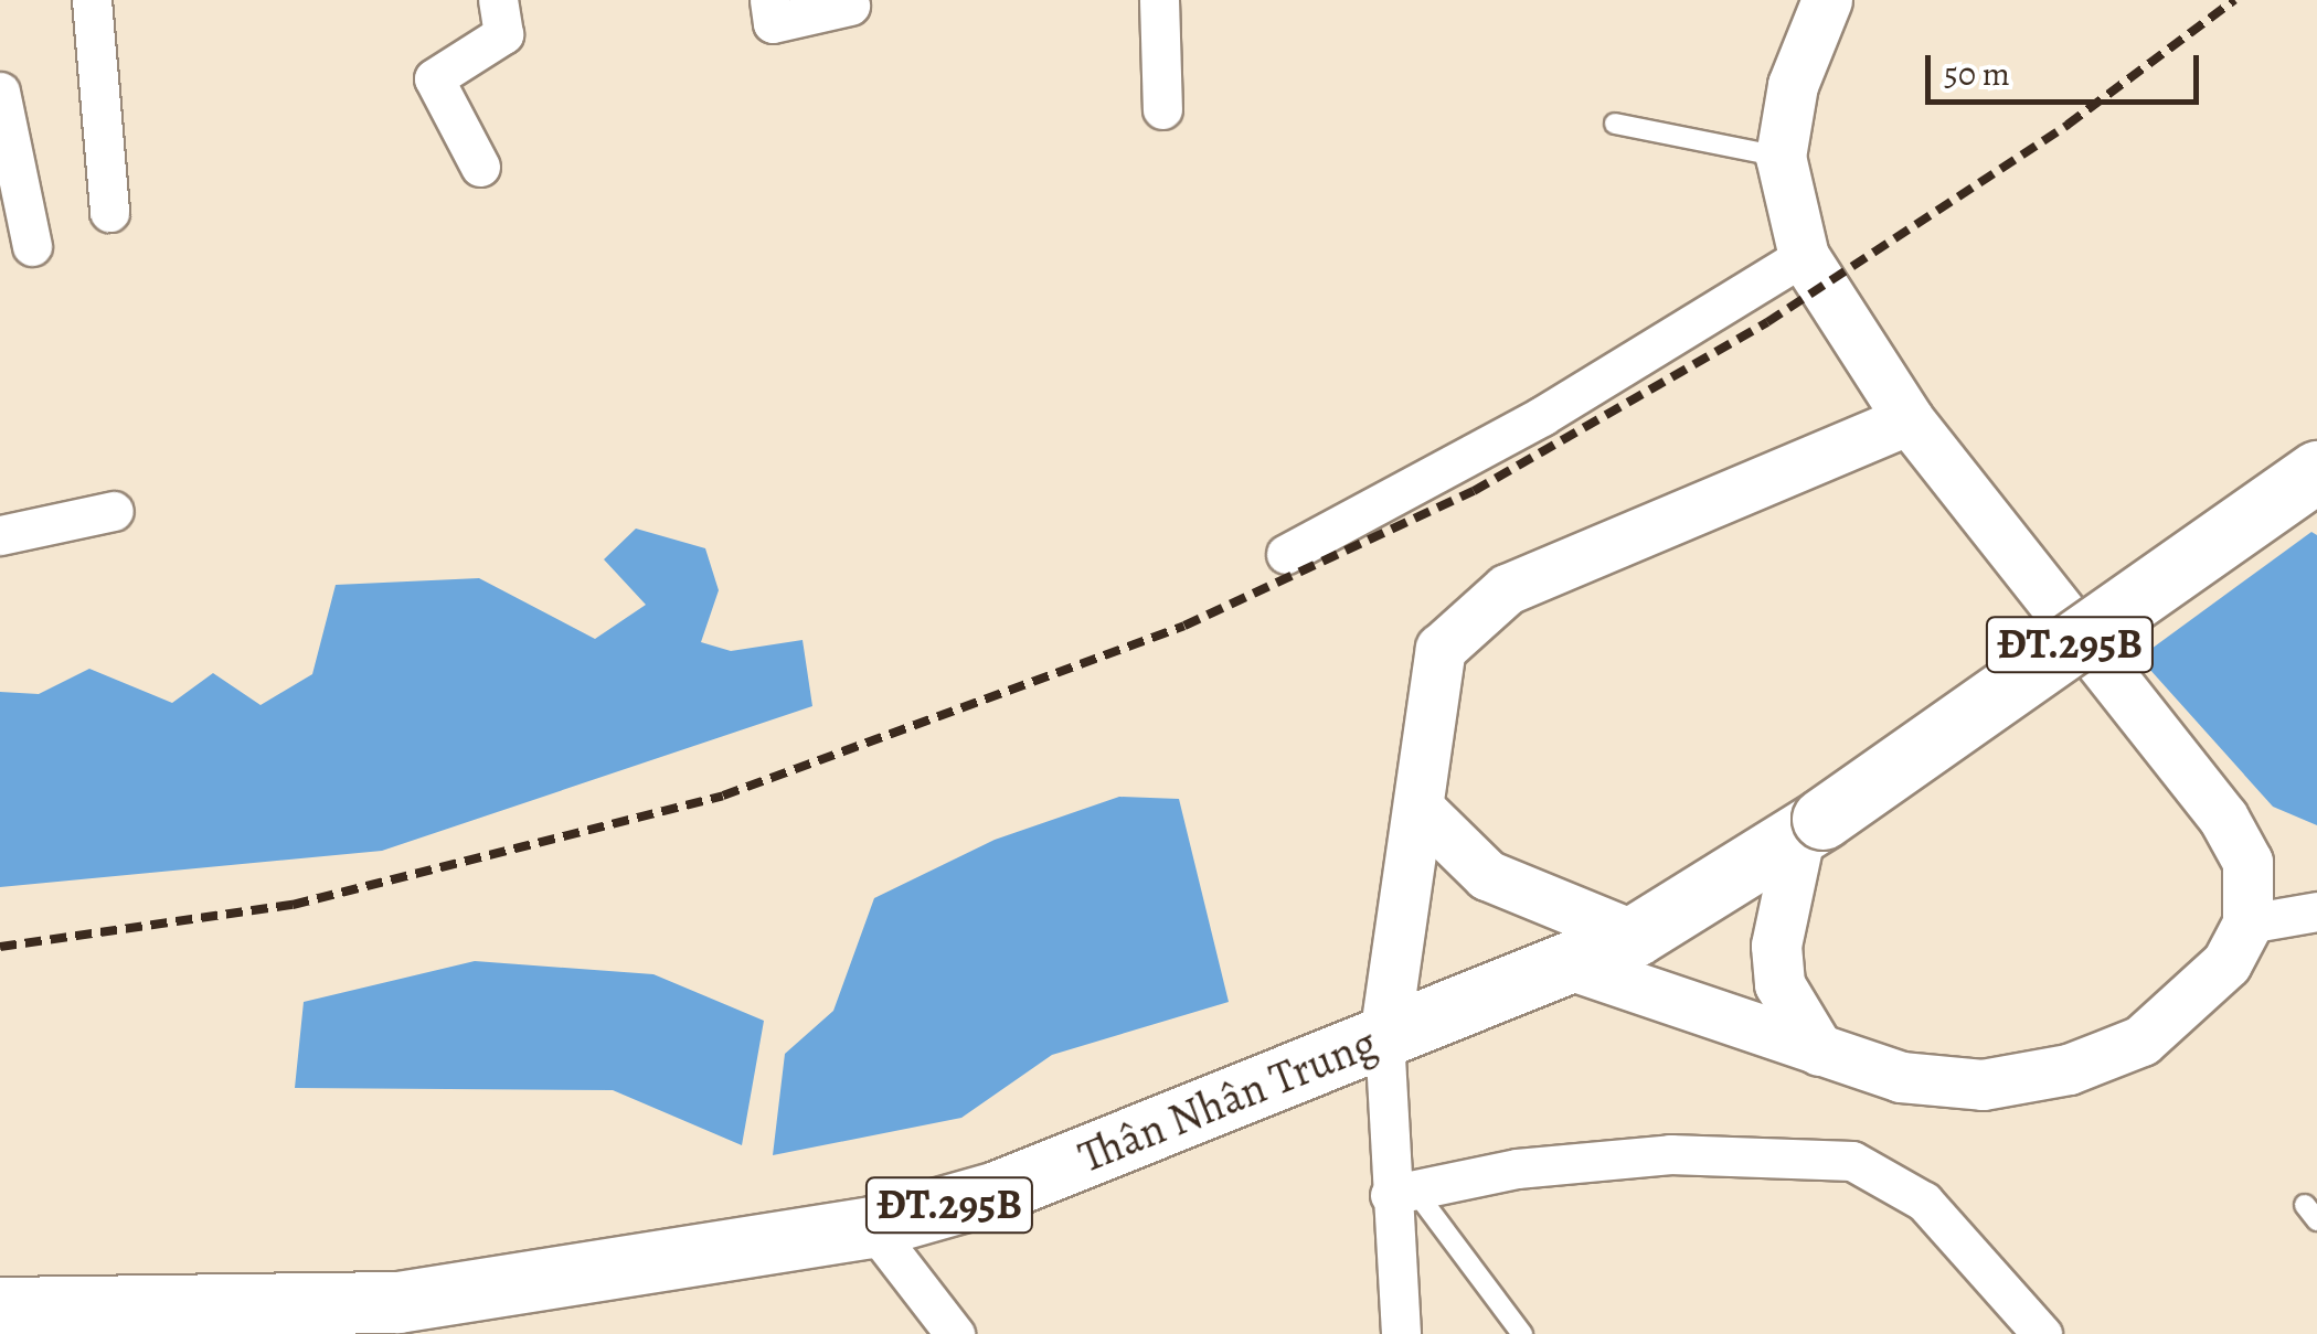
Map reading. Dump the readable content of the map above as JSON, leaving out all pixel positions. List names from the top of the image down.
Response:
{
  "streets": {
    "main road": ["ĐT.295B", "Thân Nhân Trung"]
  },
  "crossings": [
    ["ĐT.295B", "Thân Nhân Trung"]
  ],
  "scale_bar": "50 m"
}
